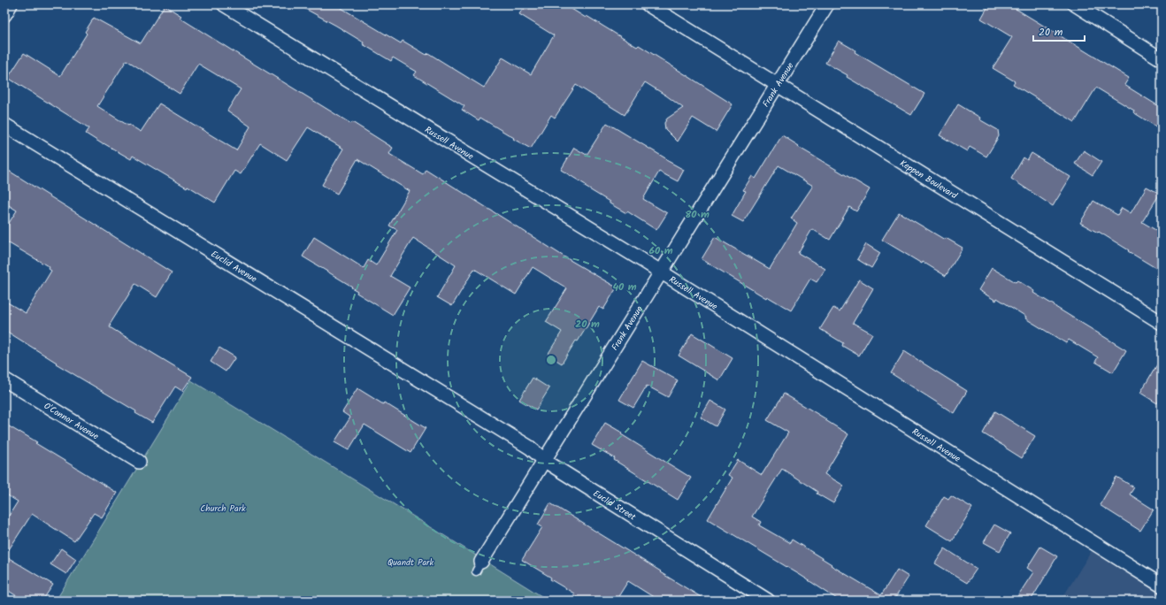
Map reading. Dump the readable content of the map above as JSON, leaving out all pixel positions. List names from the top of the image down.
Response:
{
  "streets": {
    "street": [
      "Frank Avenue",
      "Russell Avenue",
      "Keppen Boulevard",
      "Euclid Avenue",
      "O'Connor Avenue",
      "Euclid Street"
    ]
  },
  "crossings": [
    ["Frank Avenue", "Russell Avenue"],
    ["Frank Avenue", "Keppen Boulevard"],
    ["Frank Avenue", "Euclid Street"],
    ["Euclid Avenue", "Euclid Street"]
  ],
  "parks": ["Church Park", "Quandt Park"],
  "scale_bar": "20 m",
  "rings": [
    "80 m",
    "60 m",
    "40 m",
    "20 m"
  ]
}
